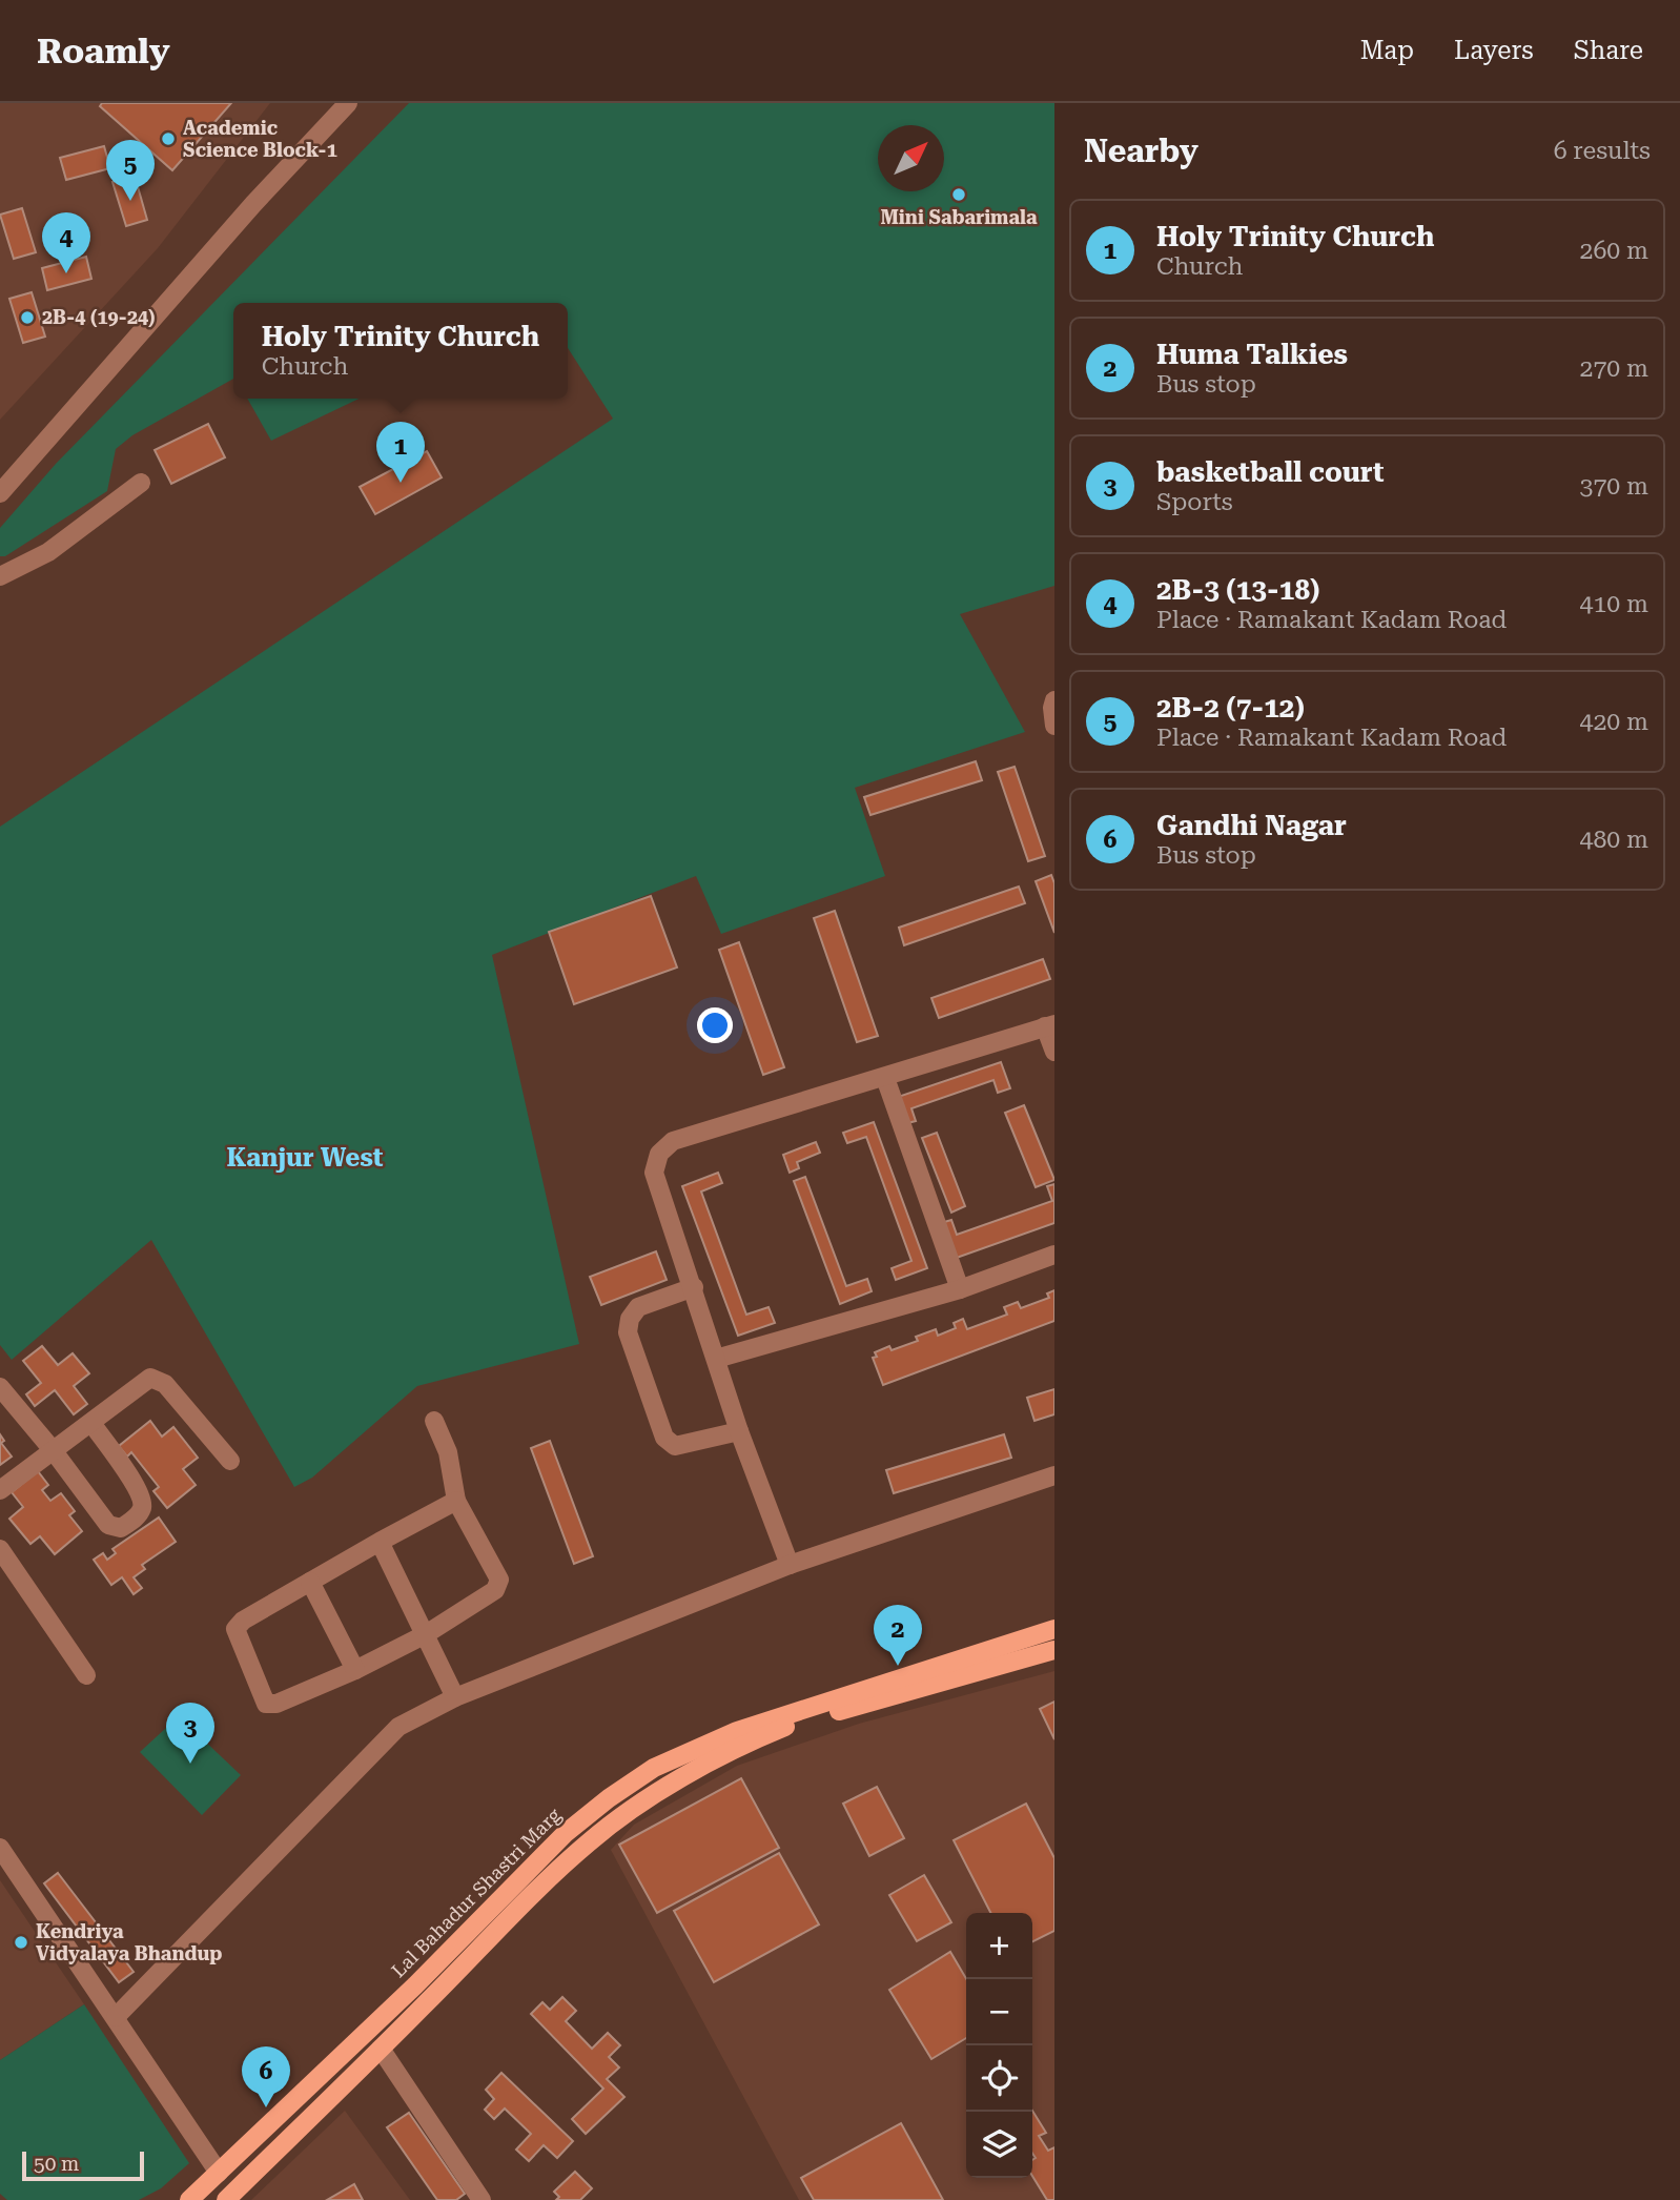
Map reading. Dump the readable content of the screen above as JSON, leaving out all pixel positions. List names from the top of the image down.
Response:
{
  "streets": {
    "main road": ["Lal Bahadur Shastri Marg"]
  },
  "districts": ["Kanjur West"],
  "places": [
    "Academic Science Block-1",
    "Mini Sabarimala",
    "2B-4 (19-24)",
    "Kendriya Vidyalaya Bhandup"
  ],
  "scale_bar": "50 m",
  "north": "top right",
  "page": {
    "header": "Roamly",
    "nav": ["Map", "Layers", "Share"],
    "heading": ["Nearby", "6 results"],
    "pins": [
      "5",
      "4",
      "1",
      "2",
      "3",
      "6"
    ],
    "list": [
      {
        "mark": "1",
        "name": "Holy Trinity Church",
        "note": "Church",
        "value": "260 m"
      },
      {
        "mark": "2",
        "name": "Huma Talkies",
        "note": "Bus stop",
        "value": "270 m"
      },
      {
        "mark": "3",
        "name": "basketball court",
        "note": "Sports",
        "value": "370 m"
      },
      {
        "mark": "4",
        "name": "2B-3 (13-18)",
        "note": "Place · Ramakant Kadam Road",
        "value": "410 m"
      },
      {
        "mark": "5",
        "name": "2B-2 (7-12)",
        "note": "Place · Ramakant Kadam Road",
        "value": "420 m"
      },
      {
        "mark": "6",
        "name": "Gandhi Nagar",
        "note": "Bus stop",
        "value": "480 m"
      }
    ],
    "popup": ["Holy Trinity Church", "Church"],
    "map_buttons": ["+", "−"],
    "scale": "50 m"
  }
}
